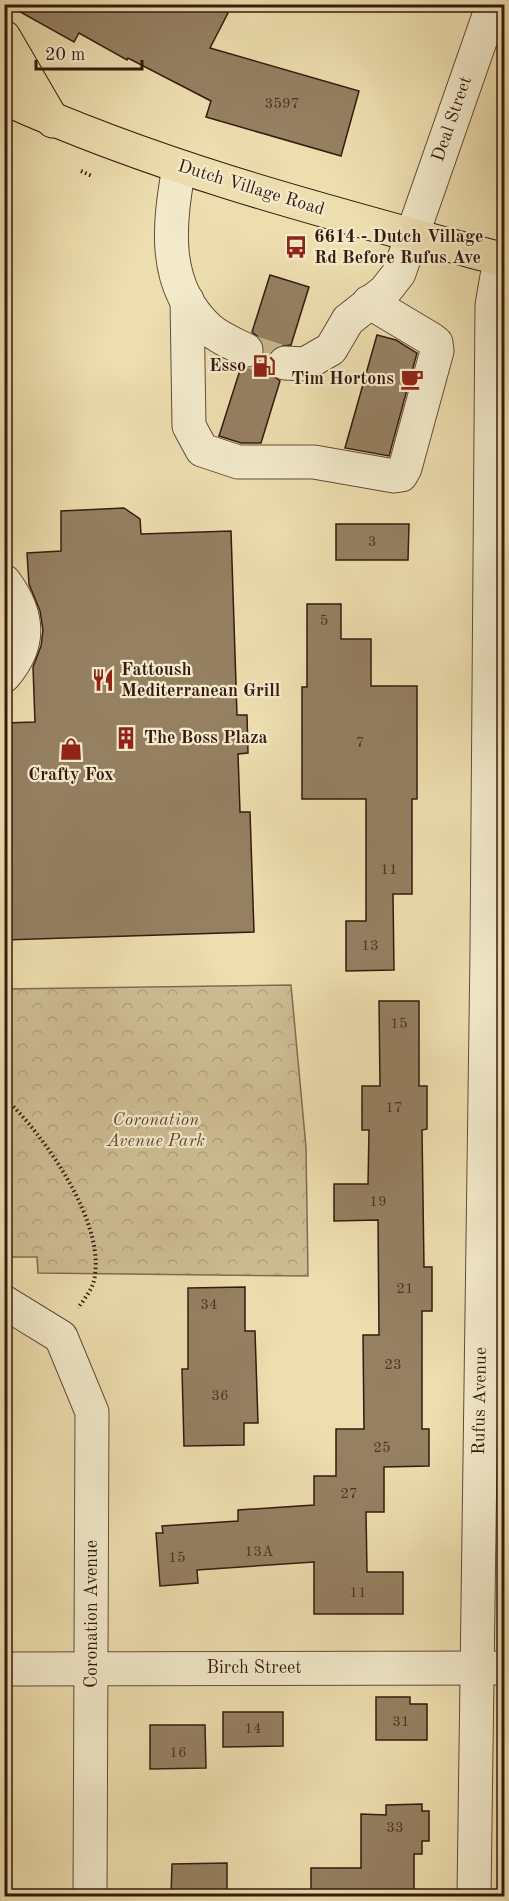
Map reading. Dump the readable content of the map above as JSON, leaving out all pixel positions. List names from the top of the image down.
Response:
{
  "streets": {
    "main road": ["Dutch Village Road"],
    "street": [
      "Deal Street",
      "Rufus Avenue",
      "Coronation Avenue",
      "Birch Street"
    ]
  },
  "crossings": [
    ["Deal Street", "Dutch Village Road"],
    ["Dutch Village Road", "Rufus Avenue"],
    ["Rufus Avenue", "Birch Street"],
    ["Coronation Avenue", "Birch Street"]
  ],
  "parks": ["Coronation Avenue Park"],
  "places": {
    "bus stop": ["6614 - Dutch Village Rd Before Rufus Ave"],
    "fuel station": ["Esso"],
    "cafe": ["Tim Hortons"],
    "restaurant": ["Fattoush Mediterranean Grill"],
    "building": ["The Boss Plaza"],
    "shop": ["Crafty Fox"]
  },
  "house_numbers": [
    "3597",
    "3",
    "5",
    "7",
    "11",
    "13",
    "15",
    "17",
    "19",
    "21",
    "34",
    "23",
    "36",
    "25",
    "27",
    "13A",
    "15",
    "11",
    "31",
    "14",
    "16",
    "33"
  ],
  "scale_bar": "20 m"
}
